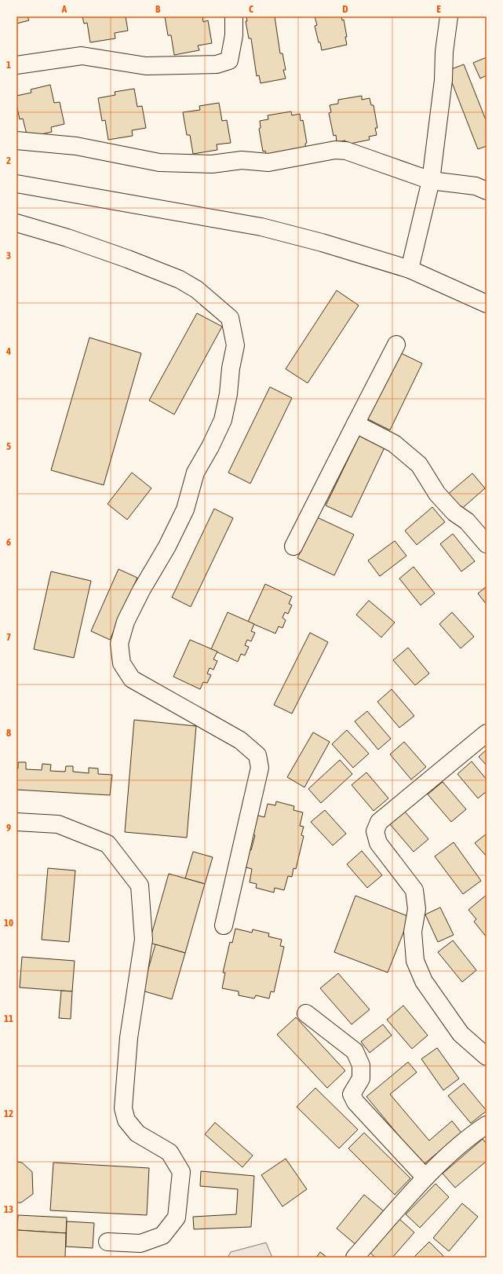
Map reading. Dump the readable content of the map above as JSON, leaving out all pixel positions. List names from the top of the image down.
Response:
{
  "grid": {
    "columns": [
      "A",
      "B",
      "C",
      "D",
      "E"
    ],
    "rows": [
      "1",
      "2",
      "3",
      "4",
      "5",
      "6",
      "7",
      "8",
      "9",
      "10",
      "11",
      "12",
      "13"
    ]
  }
}
